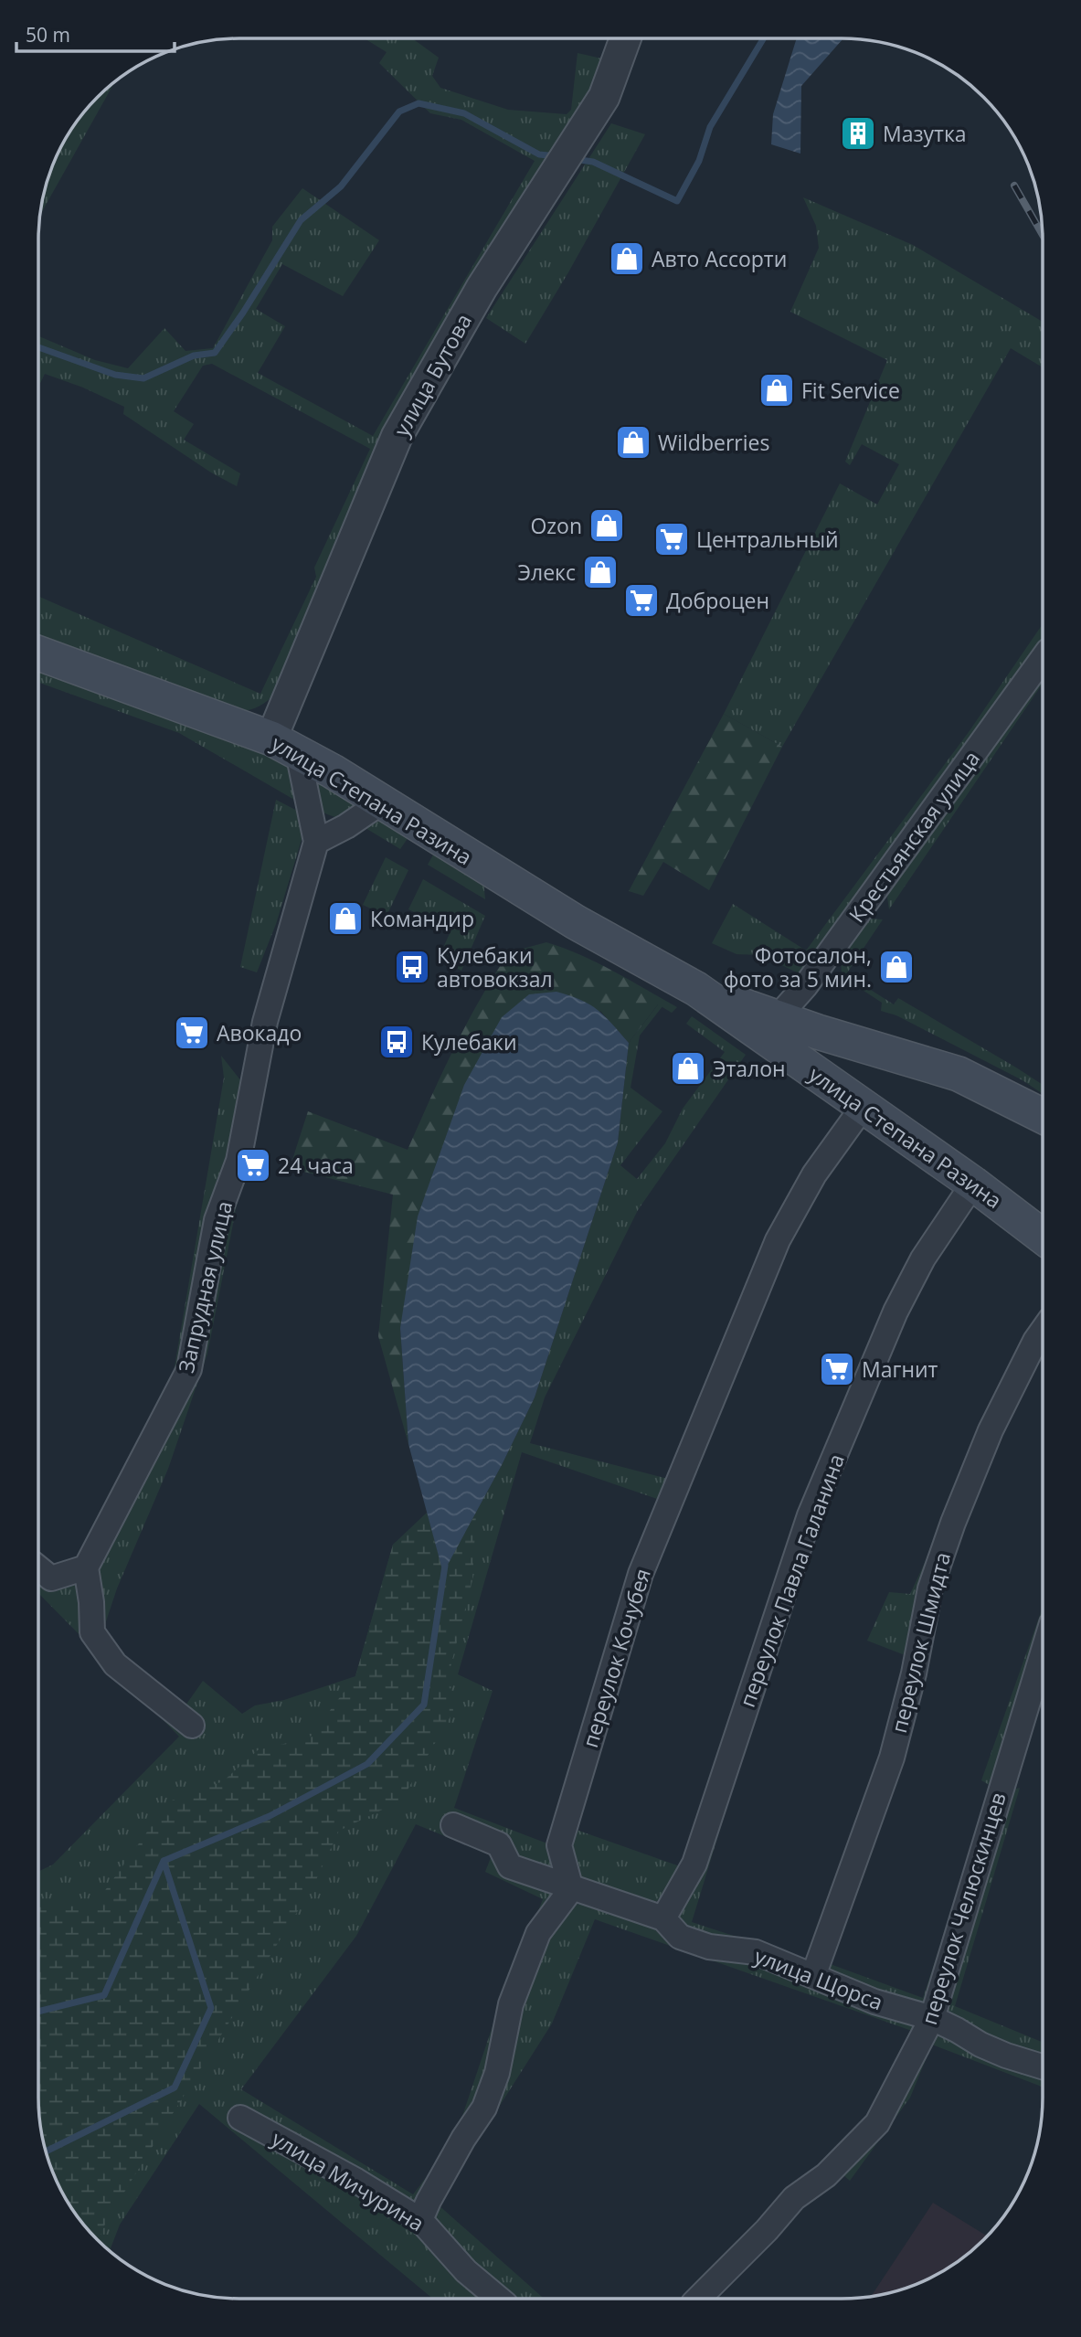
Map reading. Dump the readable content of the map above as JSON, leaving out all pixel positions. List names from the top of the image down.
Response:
{
  "streets": {
    "main road": ["улица Степана Разина"],
    "street": [
      "улица Бутова",
      "Крестьянская улица",
      "Запрудная улица",
      "переулок Павла Галанина",
      "переулок Шмидта",
      "переулок Кочубея",
      "переулок Челюскинцев",
      "улица Щорса",
      "улица Мичурина"
    ]
  },
  "crossings": [
    ["улица Бутова", "улица Степана Разина"],
    ["улица Бутова", "Запрудная улица"],
    ["улица Степана Разина", "Крестьянская улица"],
    ["улица Степана Разина", "Запрудная улица"],
    ["улица Степана Разина", "переулок Павла Галанина"],
    ["улица Степана Разина", "переулок Кочубея"],
    ["переулок Павла Галанина", "улица Щорса"],
    ["переулок Шмидта", "улица Щорса"],
    ["переулок Кочубея", "улица Щорса"],
    ["переулок Челюскинцев", "улица Щорса"]
  ],
  "places": {
    "building": ["Мазутка"],
    "shop": [
      "Авто Ассорти",
      "Fit Service",
      "Wildberries",
      "Ozon",
      "Элекс",
      "Командир",
      "Фотосалон, фото за 5 мин.",
      "Эталон"
    ],
    "supermarket": [
      "Центральный",
      "Доброцен",
      "Авокадо",
      "24 часа",
      "Магнит"
    ],
    "bus stop": ["Кулебаки автовокзал", "Кулебаки"]
  },
  "scale_bar": "50 m"
}
